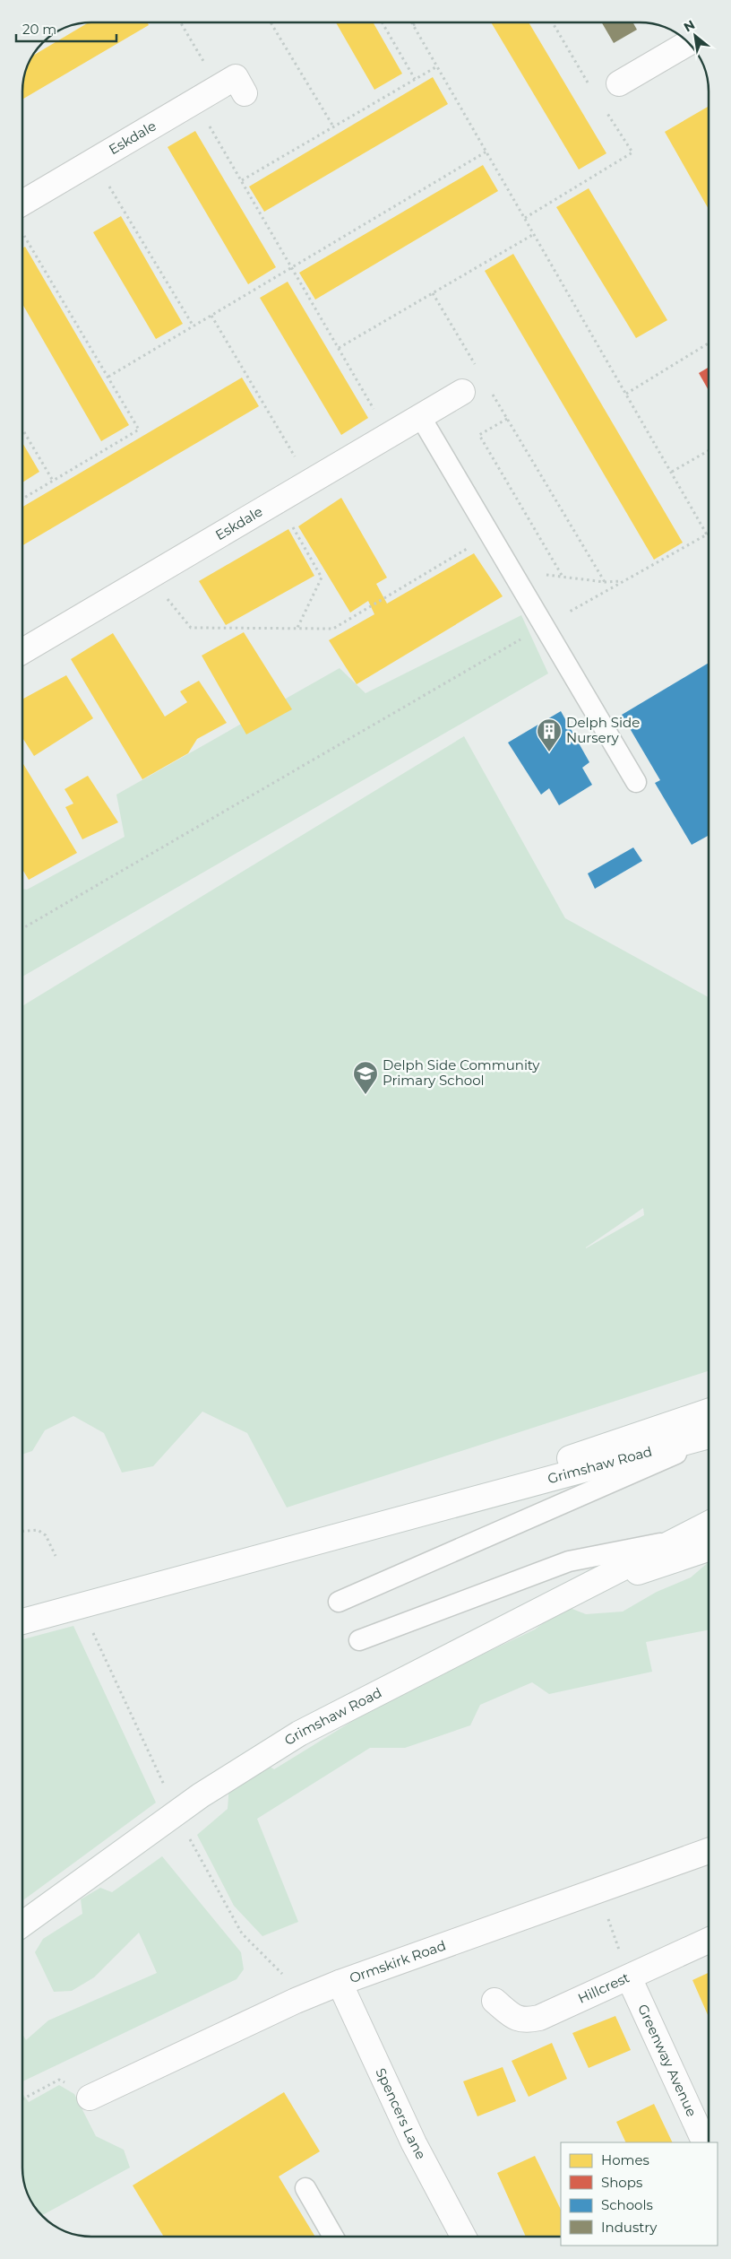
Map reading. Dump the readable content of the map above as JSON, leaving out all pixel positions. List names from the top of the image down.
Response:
{
  "streets": {
    "street": [
      "Eskdale",
      "Grimshaw Road",
      "Ormskirk Road",
      "Hillcrest",
      "Greenway Avenue",
      "Spencers Lane"
    ]
  },
  "crossings": [
    ["Ormskirk Road", "Spencers Lane"],
    ["Hillcrest", "Greenway Avenue"]
  ],
  "places": {
    "building": ["Delph Side Nursery"],
    "school or university": ["Delph Side Community Primary School"]
  },
  "legend": [
    "Homes",
    "Shops",
    "Schools",
    "Industry"
  ],
  "scale_bar": "20 m",
  "north": "top left"
}
